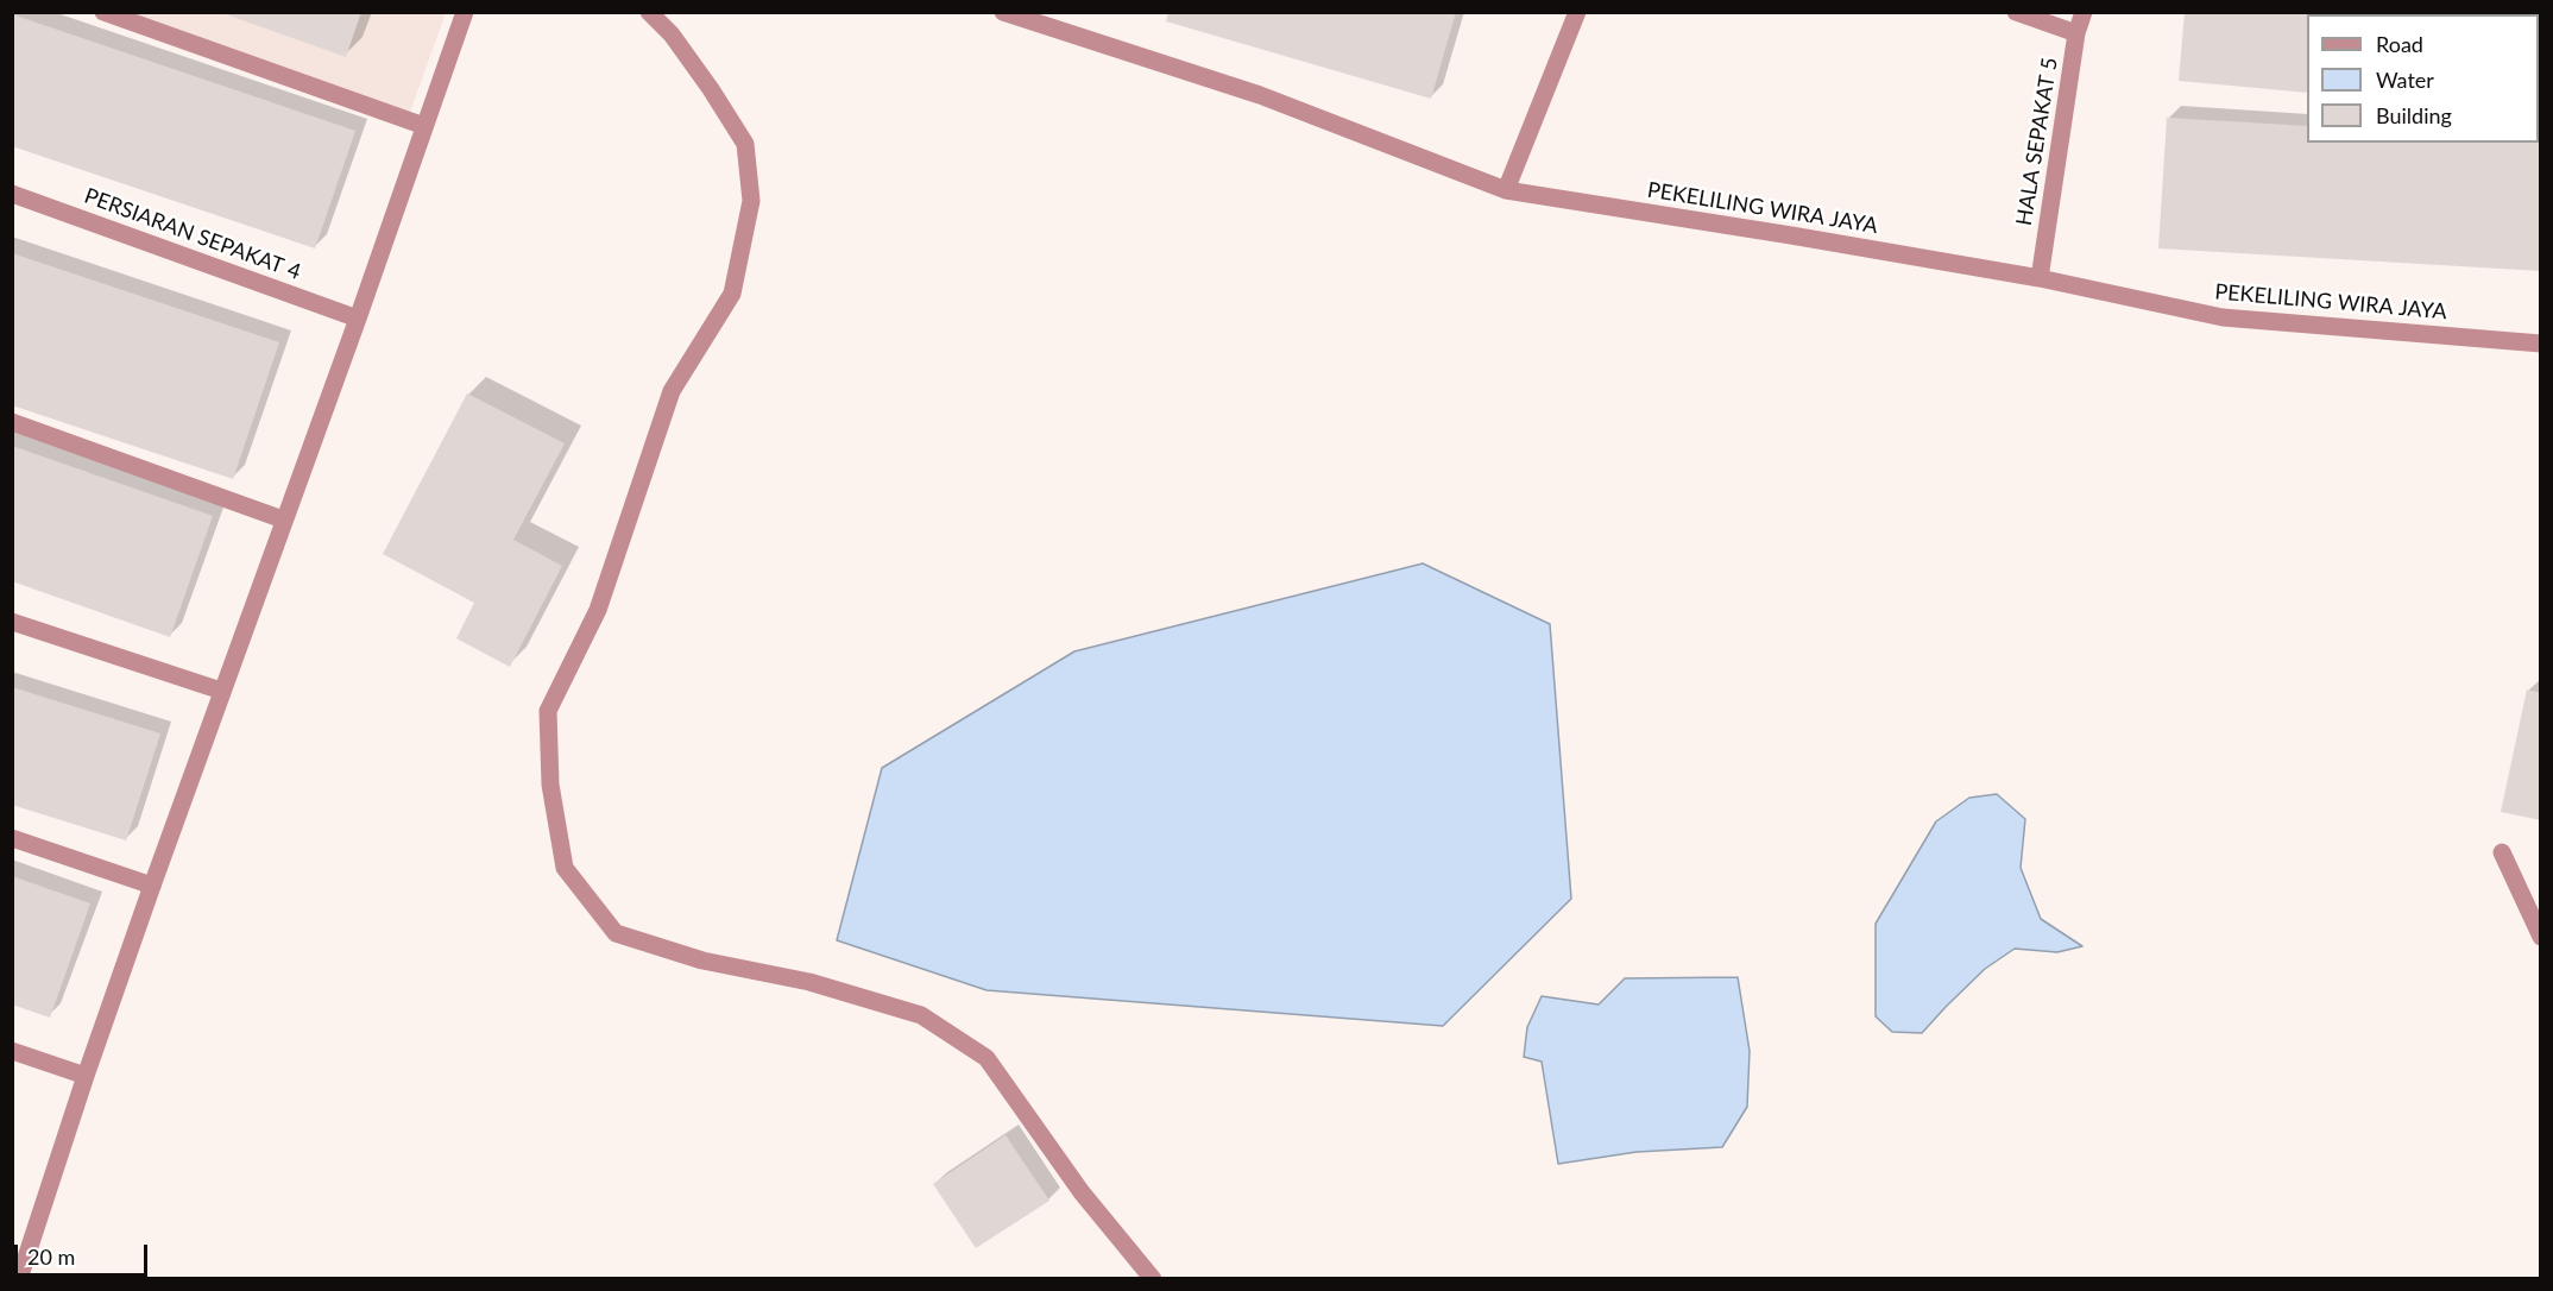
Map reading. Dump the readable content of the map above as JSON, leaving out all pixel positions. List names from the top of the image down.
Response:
{
  "streets": {
    "street": ["HALA SEPAKAT 5", "PEKELILING WIRA JAYA", "PERSIARAN SEPAKAT 4"]
  },
  "crossings": [
    ["HALA SEPAKAT 5", "PEKELILING WIRA JAYA"]
  ],
  "legend": ["Road", "Water", "Building"],
  "scale_bar": "20 m"
}
